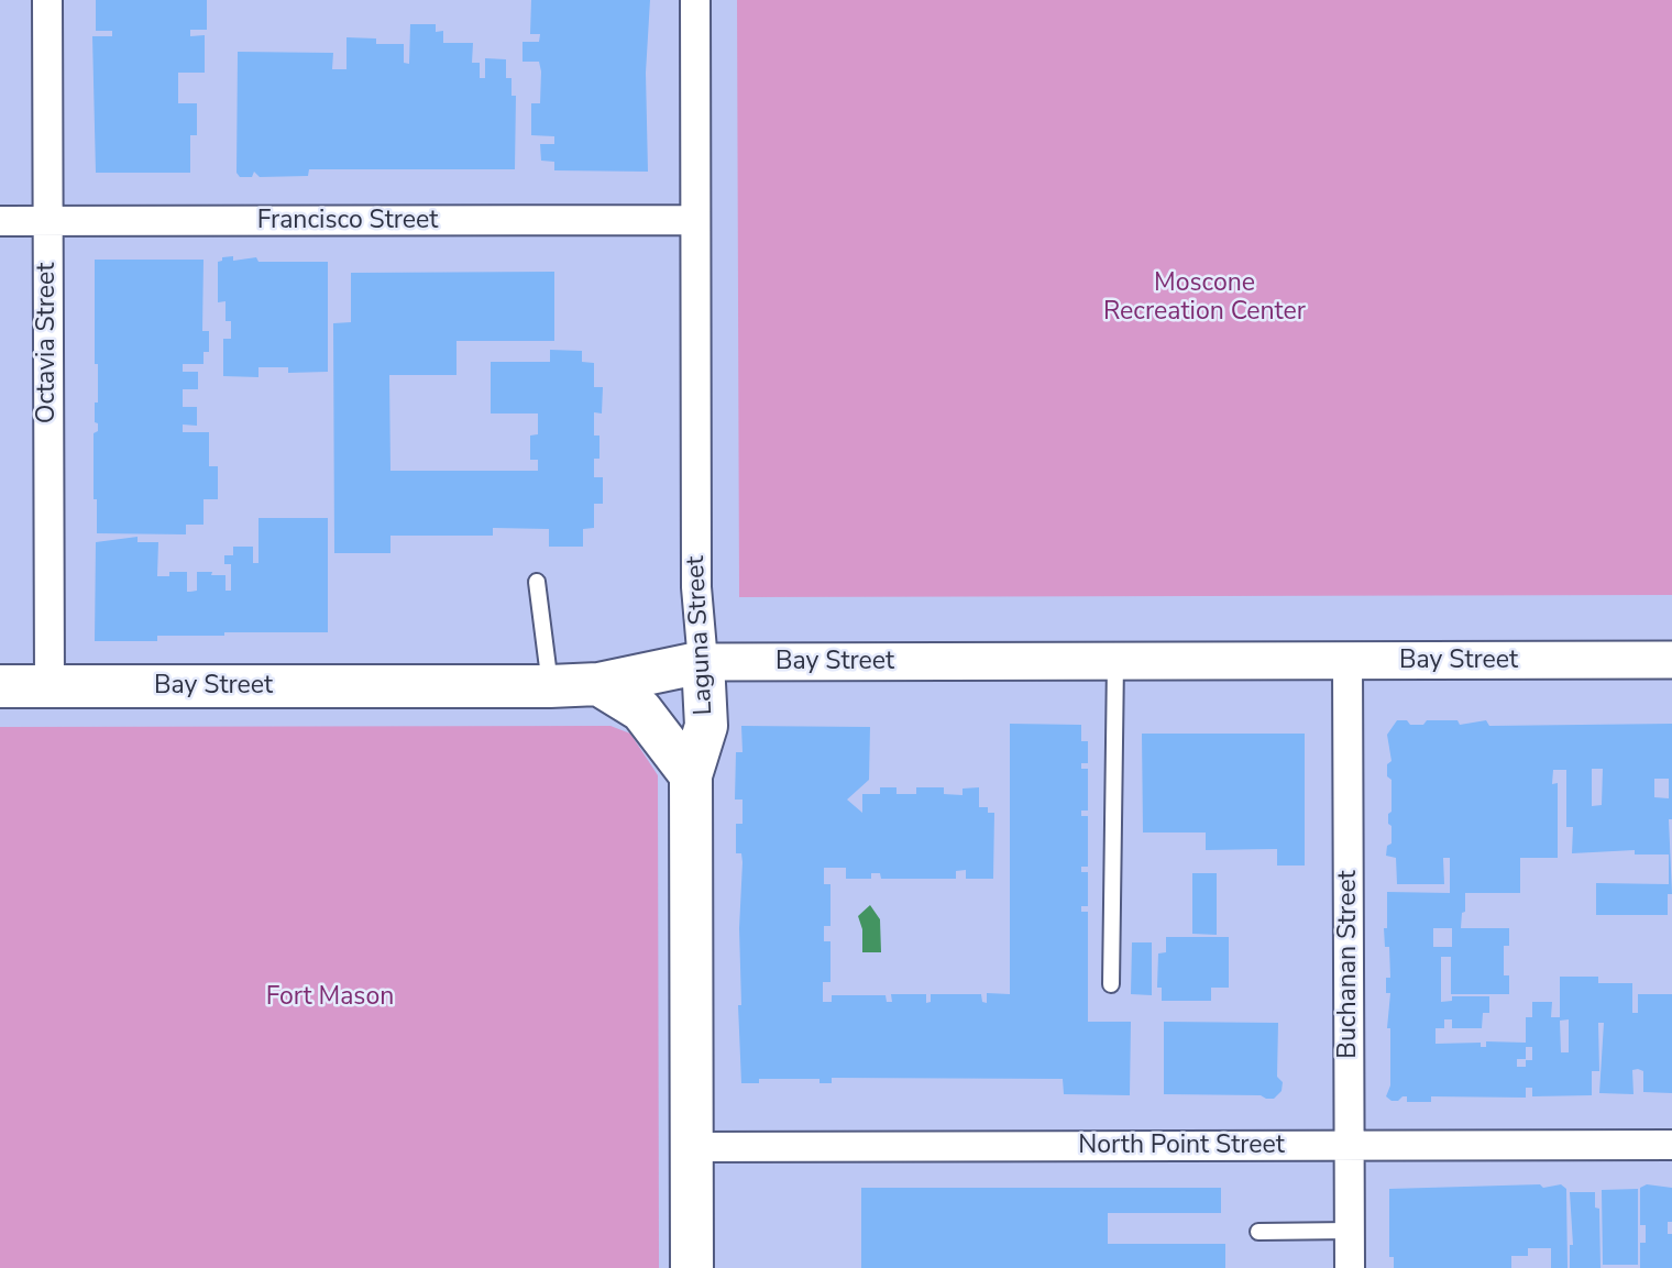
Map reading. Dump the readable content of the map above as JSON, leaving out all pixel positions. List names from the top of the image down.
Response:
{
  "streets": {
    "main road": ["Laguna Street", "Bay Street"],
    "street": [
      "Francisco Street",
      "Octavia Street",
      "Buchanan Street",
      "North Point Street"
    ]
  },
  "crossings": [
    ["Francisco Street", "Octavia Street"],
    ["Francisco Street", "Laguna Street"],
    ["Octavia Street", "Bay Street"],
    ["Laguna Street", "Bay Street"],
    ["Laguna Street", "North Point Street"],
    ["Bay Street", "Buchanan Street"],
    ["Buchanan Street", "North Point Street"]
  ],
  "parks": ["Moscone Recreation Center", "Fort Mason"]
}
